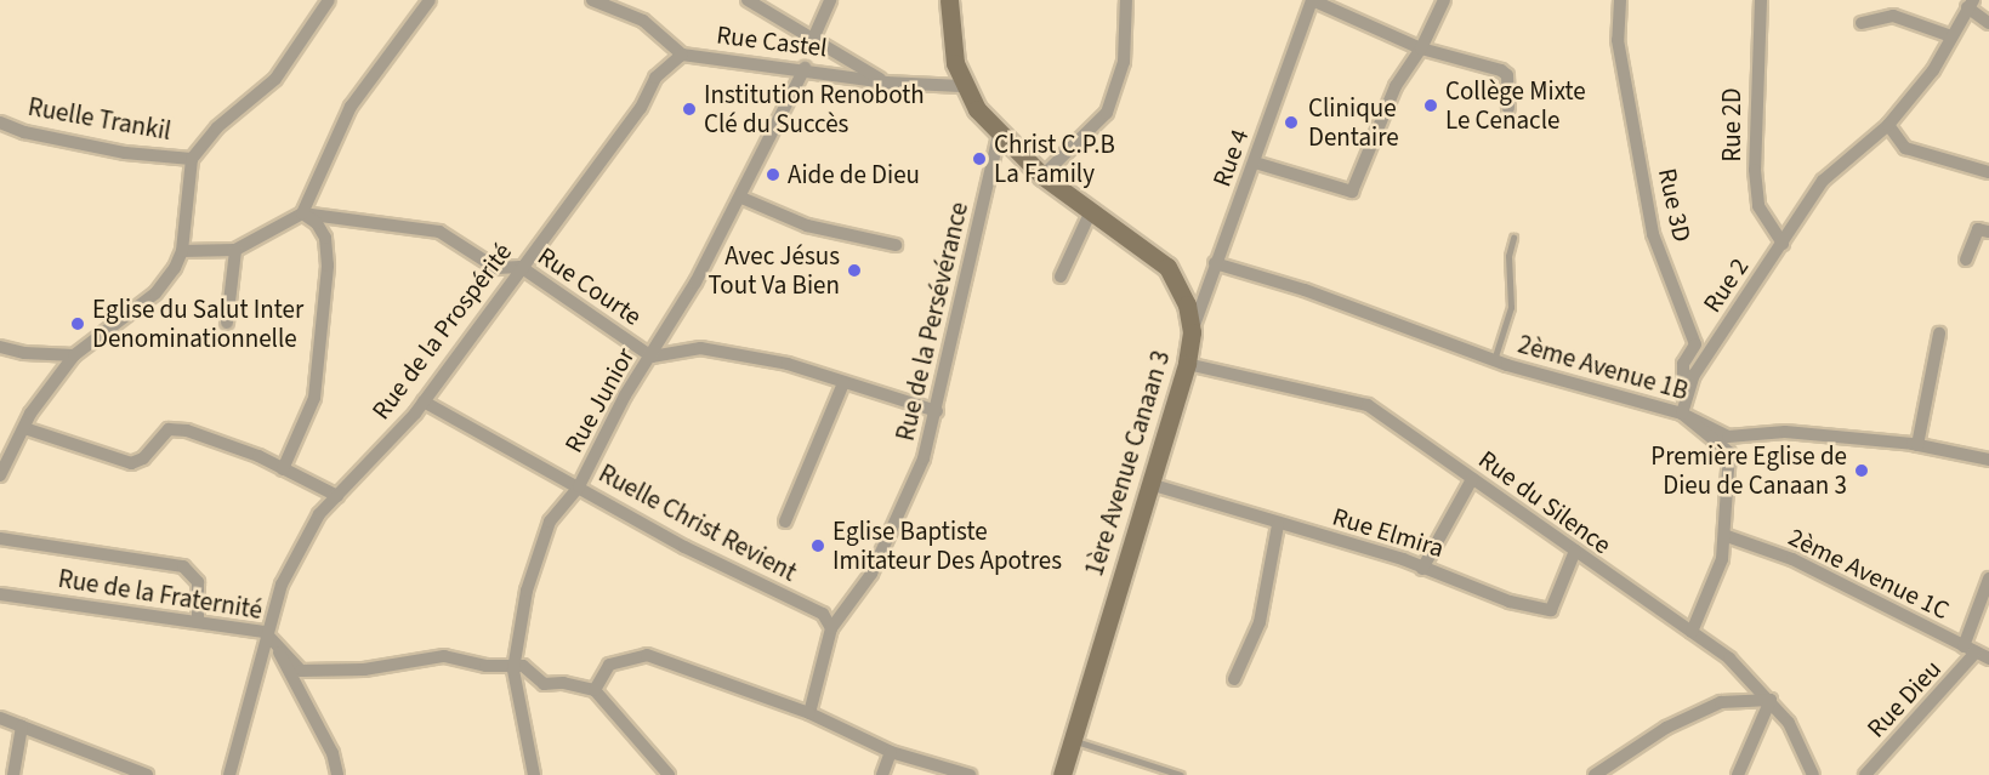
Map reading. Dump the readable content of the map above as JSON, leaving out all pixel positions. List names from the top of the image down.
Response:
{
  "streets": {
    "main road": ["1ère Avenue Canaan 3"],
    "street": [
      "Rue Castel",
      "Ruelle Trankil",
      "Rue 2D",
      "Rue 4",
      "Rue 3D",
      "Rue 2",
      "Rue Courte",
      "Rue de la Persévérance",
      "Rue de la Prospérité",
      "2ème Avenue 1B",
      "Rue Junior",
      "Rue du Silence",
      "Ruelle Christ Revient",
      "Rue Elmira",
      "2ème Avenue 1C",
      "Rue de la Fraternité",
      "Rue Dieu"
    ]
  },
  "crossings": [
    ["Rue Castel", "Rue de la Prospérité"],
    ["Rue Castel", "Rue Junior"],
    ["Rue Castel", "1ère Avenue Canaan 3"],
    ["Rue 2D", "Rue 2"],
    ["Rue 4", "2ème Avenue 1B"],
    ["Rue 4", "1ère Avenue Canaan 3"],
    ["Rue 3D", "Rue 2"],
    ["Rue 3D", "2ème Avenue 1B"],
    ["Rue 2", "2ème Avenue 1B"],
    ["Rue Courte", "Rue de la Persévérance"],
    ["Rue Courte", "Rue de la Prospérité"],
    ["Rue Courte", "Rue Junior"],
    ["Rue de la Persévérance", "1ère Avenue Canaan 3"],
    ["Rue de la Persévérance", "Ruelle Christ Revient"],
    ["Rue de la Prospérité", "Ruelle Christ Revient"],
    ["Rue de la Prospérité", "Rue de la Fraternité"],
    ["Rue Junior", "Ruelle Christ Revient"],
    ["Rue Junior", "Rue de la Fraternité"],
    ["1ère Avenue Canaan 3", "Rue du Silence"],
    ["1ère Avenue Canaan 3", "Rue Elmira"],
    ["Rue du Silence", "Rue Elmira"],
    ["2ème Avenue 1C", "Rue Dieu"]
  ],
  "places": [
    "Collège Mixte Le Cenacle",
    "Institution Renoboth Clé du Succès",
    "Clinique Dentaire",
    "Christ C.P.B La Family",
    "Aide de Dieu",
    "Avec Jésus Tout Va Bien",
    "Eglise du Salut Inter Denominationnelle",
    "Première Eglise de Dieu de Canaan 3",
    "Eglise Baptiste Imitateur Des Apotres"
  ]
}
